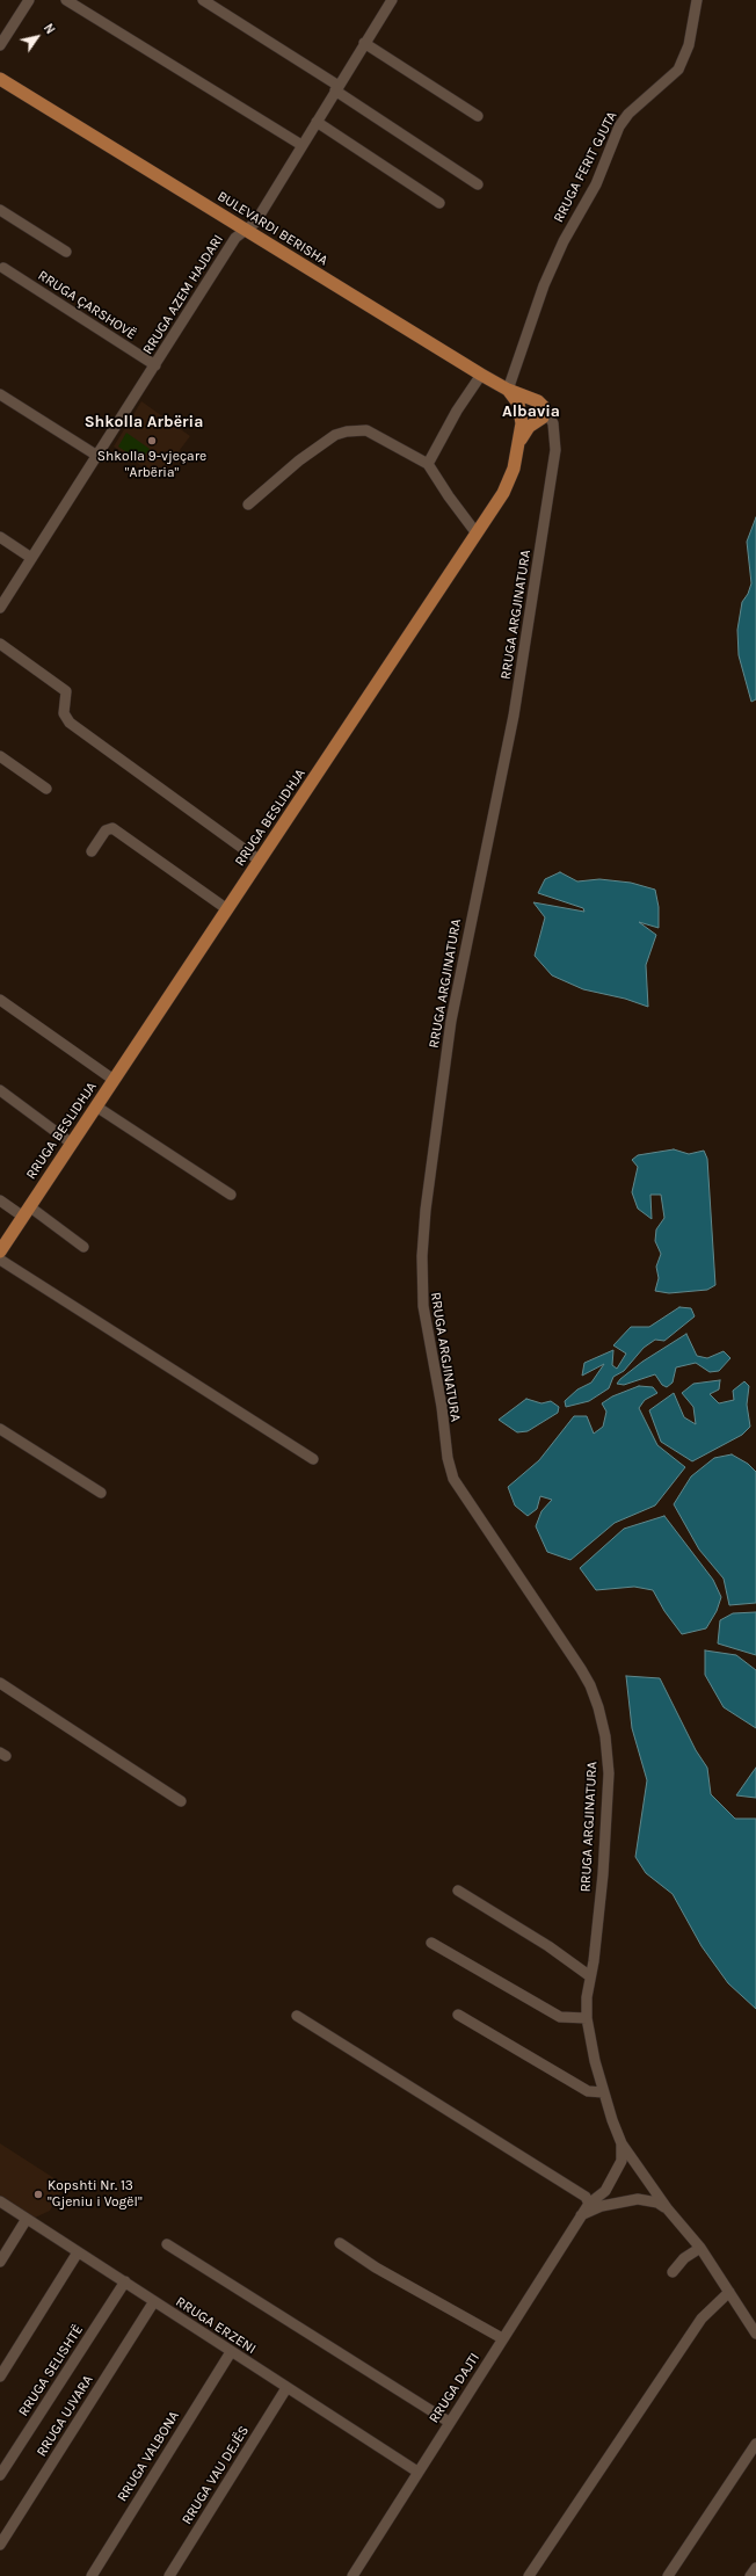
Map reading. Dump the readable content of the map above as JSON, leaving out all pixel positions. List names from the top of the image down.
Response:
{
  "streets": {
    "main road": ["BULEVARDI BERISHA", "RRUGA BESLIDHJA"],
    "street": [
      "RRUGA FERIT GJUTA",
      "RRUGA AZEM HAJDARI",
      "RRUGA ÇARSHOVË",
      "RRUGA ARGJINATURA",
      "RRUGA ERZENI",
      "RRUGA SELISHTË",
      "RRUGA DAJTI",
      "RRUGA UJVARA",
      "RRUGA VALBONA",
      "RRUGA VAU DEJËS"
    ]
  },
  "crossings": [
    ["RRUGA FERIT GJUTA", "BULEVARDI BERISHA"],
    ["BULEVARDI BERISHA", "RRUGA AZEM HAJDARI"],
    ["BULEVARDI BERISHA", "RRUGA ARGJINATURA"],
    ["BULEVARDI BERISHA", "RRUGA BESLIDHJA"],
    ["RRUGA AZEM HAJDARI", "RRUGA ÇARSHOVË"],
    ["RRUGA ARGJINATURA", "RRUGA BESLIDHJA"],
    ["RRUGA ERZENI", "RRUGA SELISHTË"],
    ["RRUGA ERZENI", "RRUGA DAJTI"],
    ["RRUGA ERZENI", "RRUGA UJVARA"],
    ["RRUGA ERZENI", "RRUGA VALBONA"],
    ["RRUGA ERZENI", "RRUGA VAU DEJËS"]
  ],
  "districts": ["Albavia", "Shkolla Arbëria"],
  "places": ["Shkolla 9-vjeçare \"Arbëria\"", "Kopshti Nr. 13 \"Gjeniu i Vogël\""],
  "north": "top right"
}
